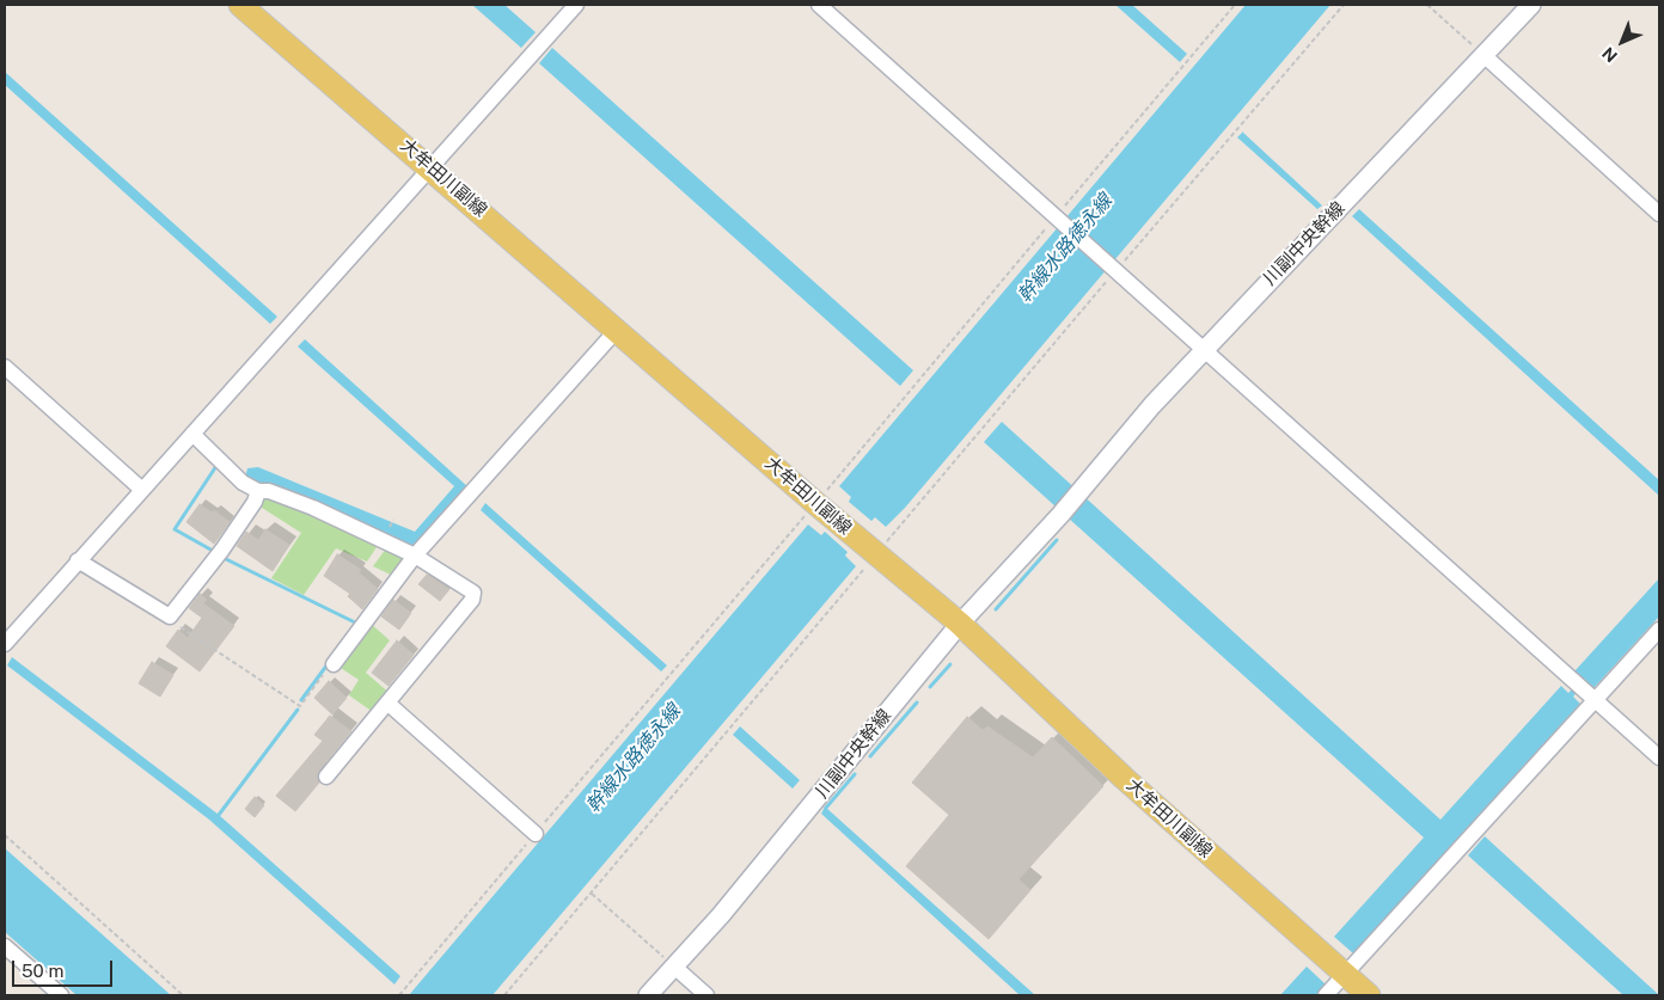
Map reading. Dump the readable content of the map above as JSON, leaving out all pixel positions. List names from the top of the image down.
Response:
{
  "streets": {
    "main road": ["大牟田川副線"],
    "street": ["川副中央幹線"]
  },
  "crossings": [
    ["大牟田川副線", "川副中央幹線"]
  ],
  "water": ["幹線水路徳永線"],
  "scale_bar": "50 m",
  "north": "bottom left"
}
